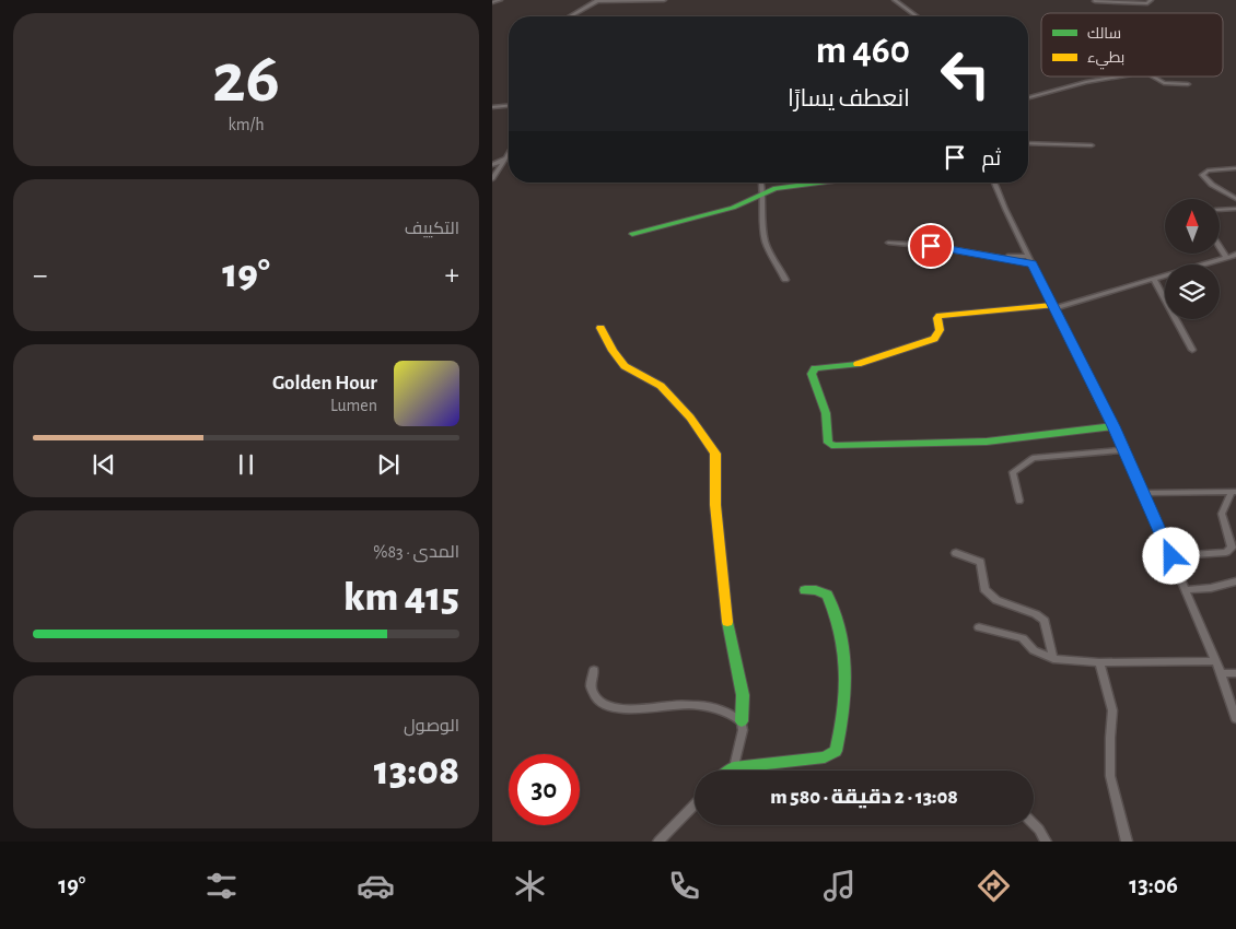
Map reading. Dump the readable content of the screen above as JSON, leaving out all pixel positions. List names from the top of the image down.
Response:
{
  "legend": ["سالك", "بطيء"],
  "north": "top",
  "page": {
    "tile": [
      ["26", "km/h"],
      "التكييف",
      ["المدى · 83%", "415 km"],
      ["الوصول", "13:08"]
    ],
    "turn": ["460 m", "انعطف يسارًا"],
    "then": "ثم",
    "heat": ["−", "19°", "+"],
    "song": ["Golden Hour", "Lumen"],
    "limit": "30",
    "trip": "13:08 · 2 دقيقة · 580 m",
    "tabs": ["13:06", "19°"]
  }
}
